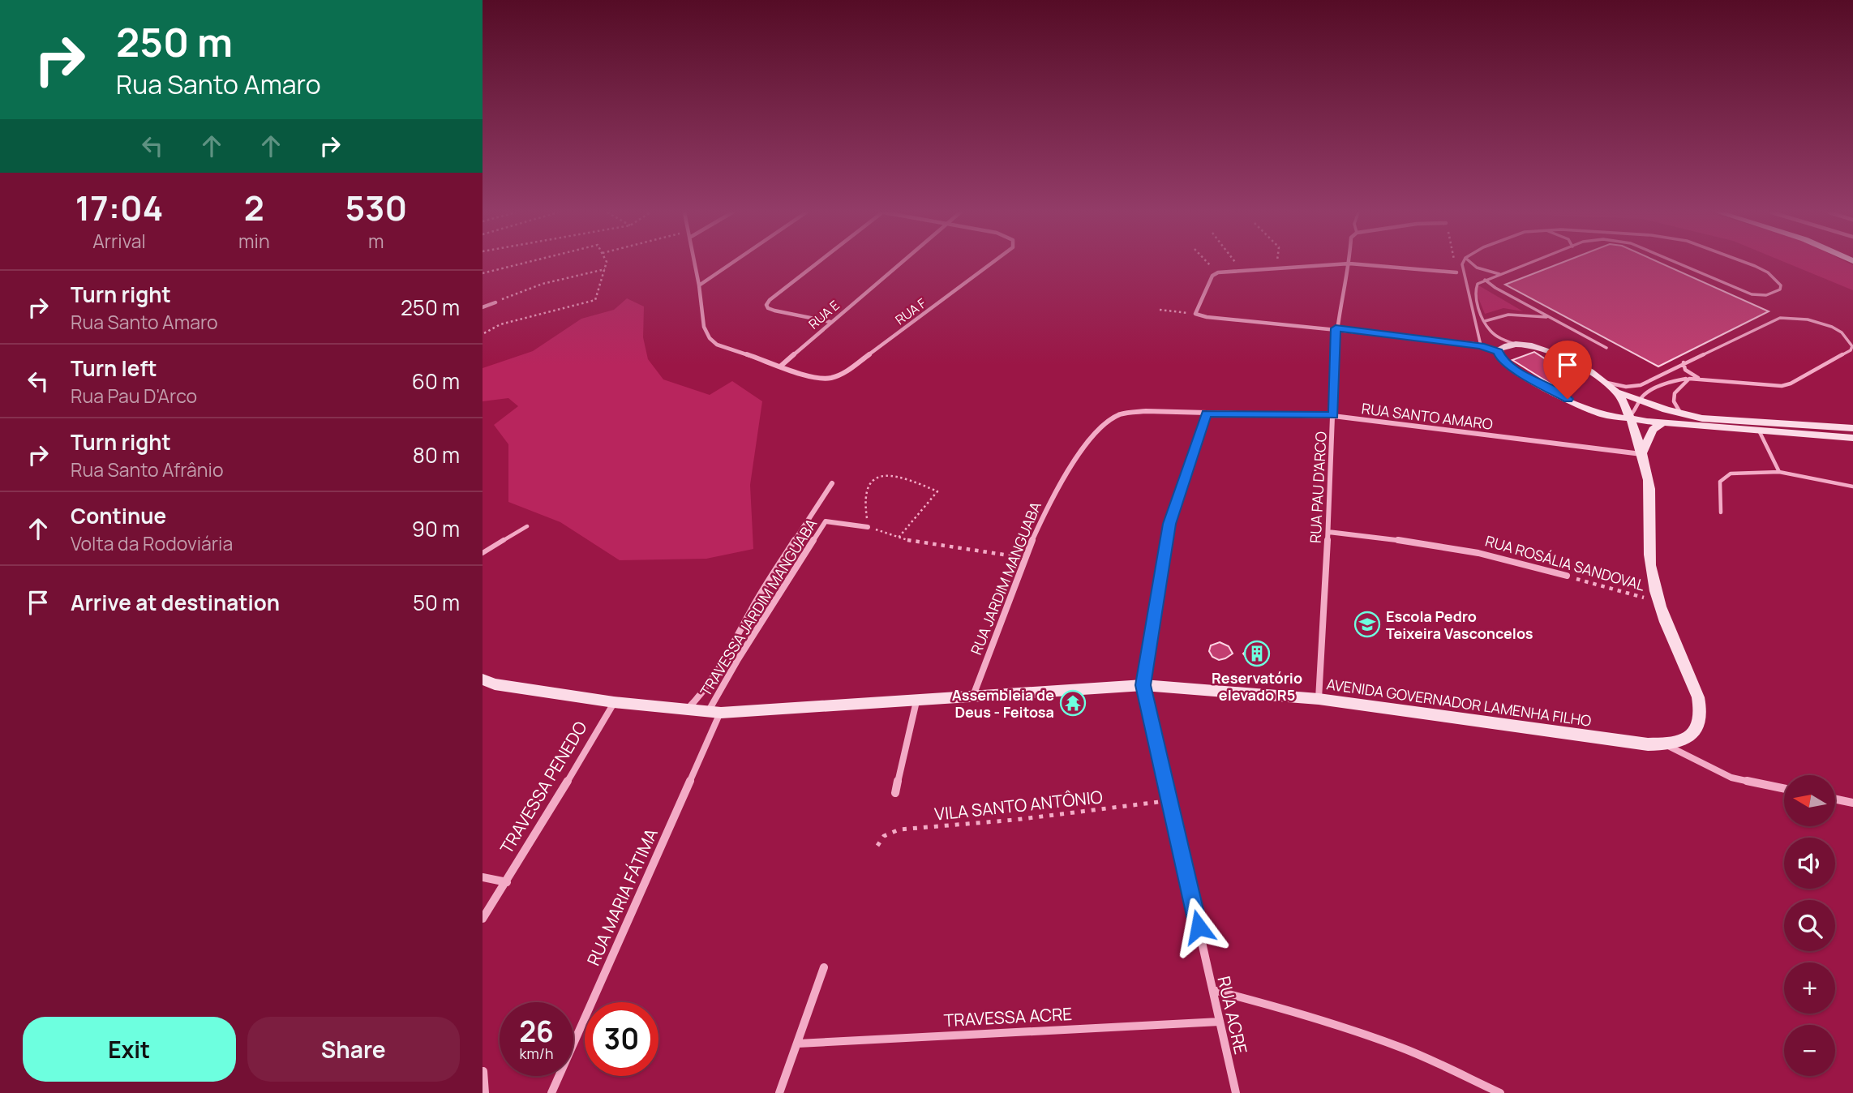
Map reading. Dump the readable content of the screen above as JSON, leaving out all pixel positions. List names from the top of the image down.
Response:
{
  "streets": {
    "street": [
      "RUA F",
      "RUA E",
      "RUA SANTO AMARO",
      "RUA PAU D'ARCO",
      "RUA ROSÁLIA SANDOVAL",
      "RUA JARDIM MANGUABA",
      "TRAVESSA JARDIM MANGUABA",
      "AVENIDA GOVERNADOR LAMENHA FILHO",
      "TRAVESSA PENEDO",
      "RUA MARIA FÁTIMA",
      "RUA ACRE",
      "TRAVESSA ACRE"
    ],
    "path": ["VILA SANTO ANTÔNIO"]
  },
  "crossings": [
    ["RUA F", "RUA E"],
    ["RUA SANTO AMARO", "RUA PAU D'ARCO"],
    ["RUA SANTO AMARO", "RUA JARDIM MANGUABA"],
    ["RUA SANTO AMARO", "RUA ACRE"],
    ["RUA PAU D'ARCO", "RUA ROSÁLIA SANDOVAL"],
    ["RUA PAU D'ARCO", "AVENIDA GOVERNADOR LAMENHA FILHO"],
    ["RUA ROSÁLIA SANDOVAL", "AVENIDA GOVERNADOR LAMENHA FILHO"],
    ["RUA JARDIM MANGUABA", "AVENIDA GOVERNADOR LAMENHA FILHO"],
    ["TRAVESSA JARDIM MANGUABA", "AVENIDA GOVERNADOR LAMENHA FILHO"],
    ["TRAVESSA JARDIM MANGUABA", "RUA MARIA FÁTIMA"],
    ["AVENIDA GOVERNADOR LAMENHA FILHO", "TRAVESSA PENEDO"],
    ["AVENIDA GOVERNADOR LAMENHA FILHO", "RUA MARIA FÁTIMA"],
    ["AVENIDA GOVERNADOR LAMENHA FILHO", "RUA ACRE"],
    ["VILA SANTO ANTÔNIO", "RUA ACRE"],
    ["RUA ACRE", "TRAVESSA ACRE"]
  ],
  "places": {
    "school or university": ["Escola Pedro Teixeira Vasconcelos"],
    "building": ["Reservatório elevado R5"],
    "temple": ["Assembleia de Deus - Feitosa"]
  },
  "north": "left",
  "page": {
    "turn": ["250 m", "Rua Santo Amaro"],
    "eta": [
      "17:04",
      "Arrival",
      "2",
      "min",
      "530",
      "m"
    ],
    "list": [
      {
        "name": "Turn right",
        "note": "Rua Santo Amaro",
        "value": "250 m"
      },
      {
        "name": "Turn left",
        "note": "Rua Pau D'Arco",
        "value": "60 m"
      },
      {
        "name": "Turn right",
        "note": "Rua Santo Afrânio",
        "value": "80 m"
      },
      {
        "name": "Continue",
        "note": "Volta da Rodoviária",
        "value": "90 m"
      },
      {
        "name": "Arrive at destination",
        "value": "50 m"
      }
    ],
    "map_buttons": ["+", "−"],
    "speed": "26 km/h",
    "limit": "30",
    "buttons": ["Exit", "Share"]
  }
}
